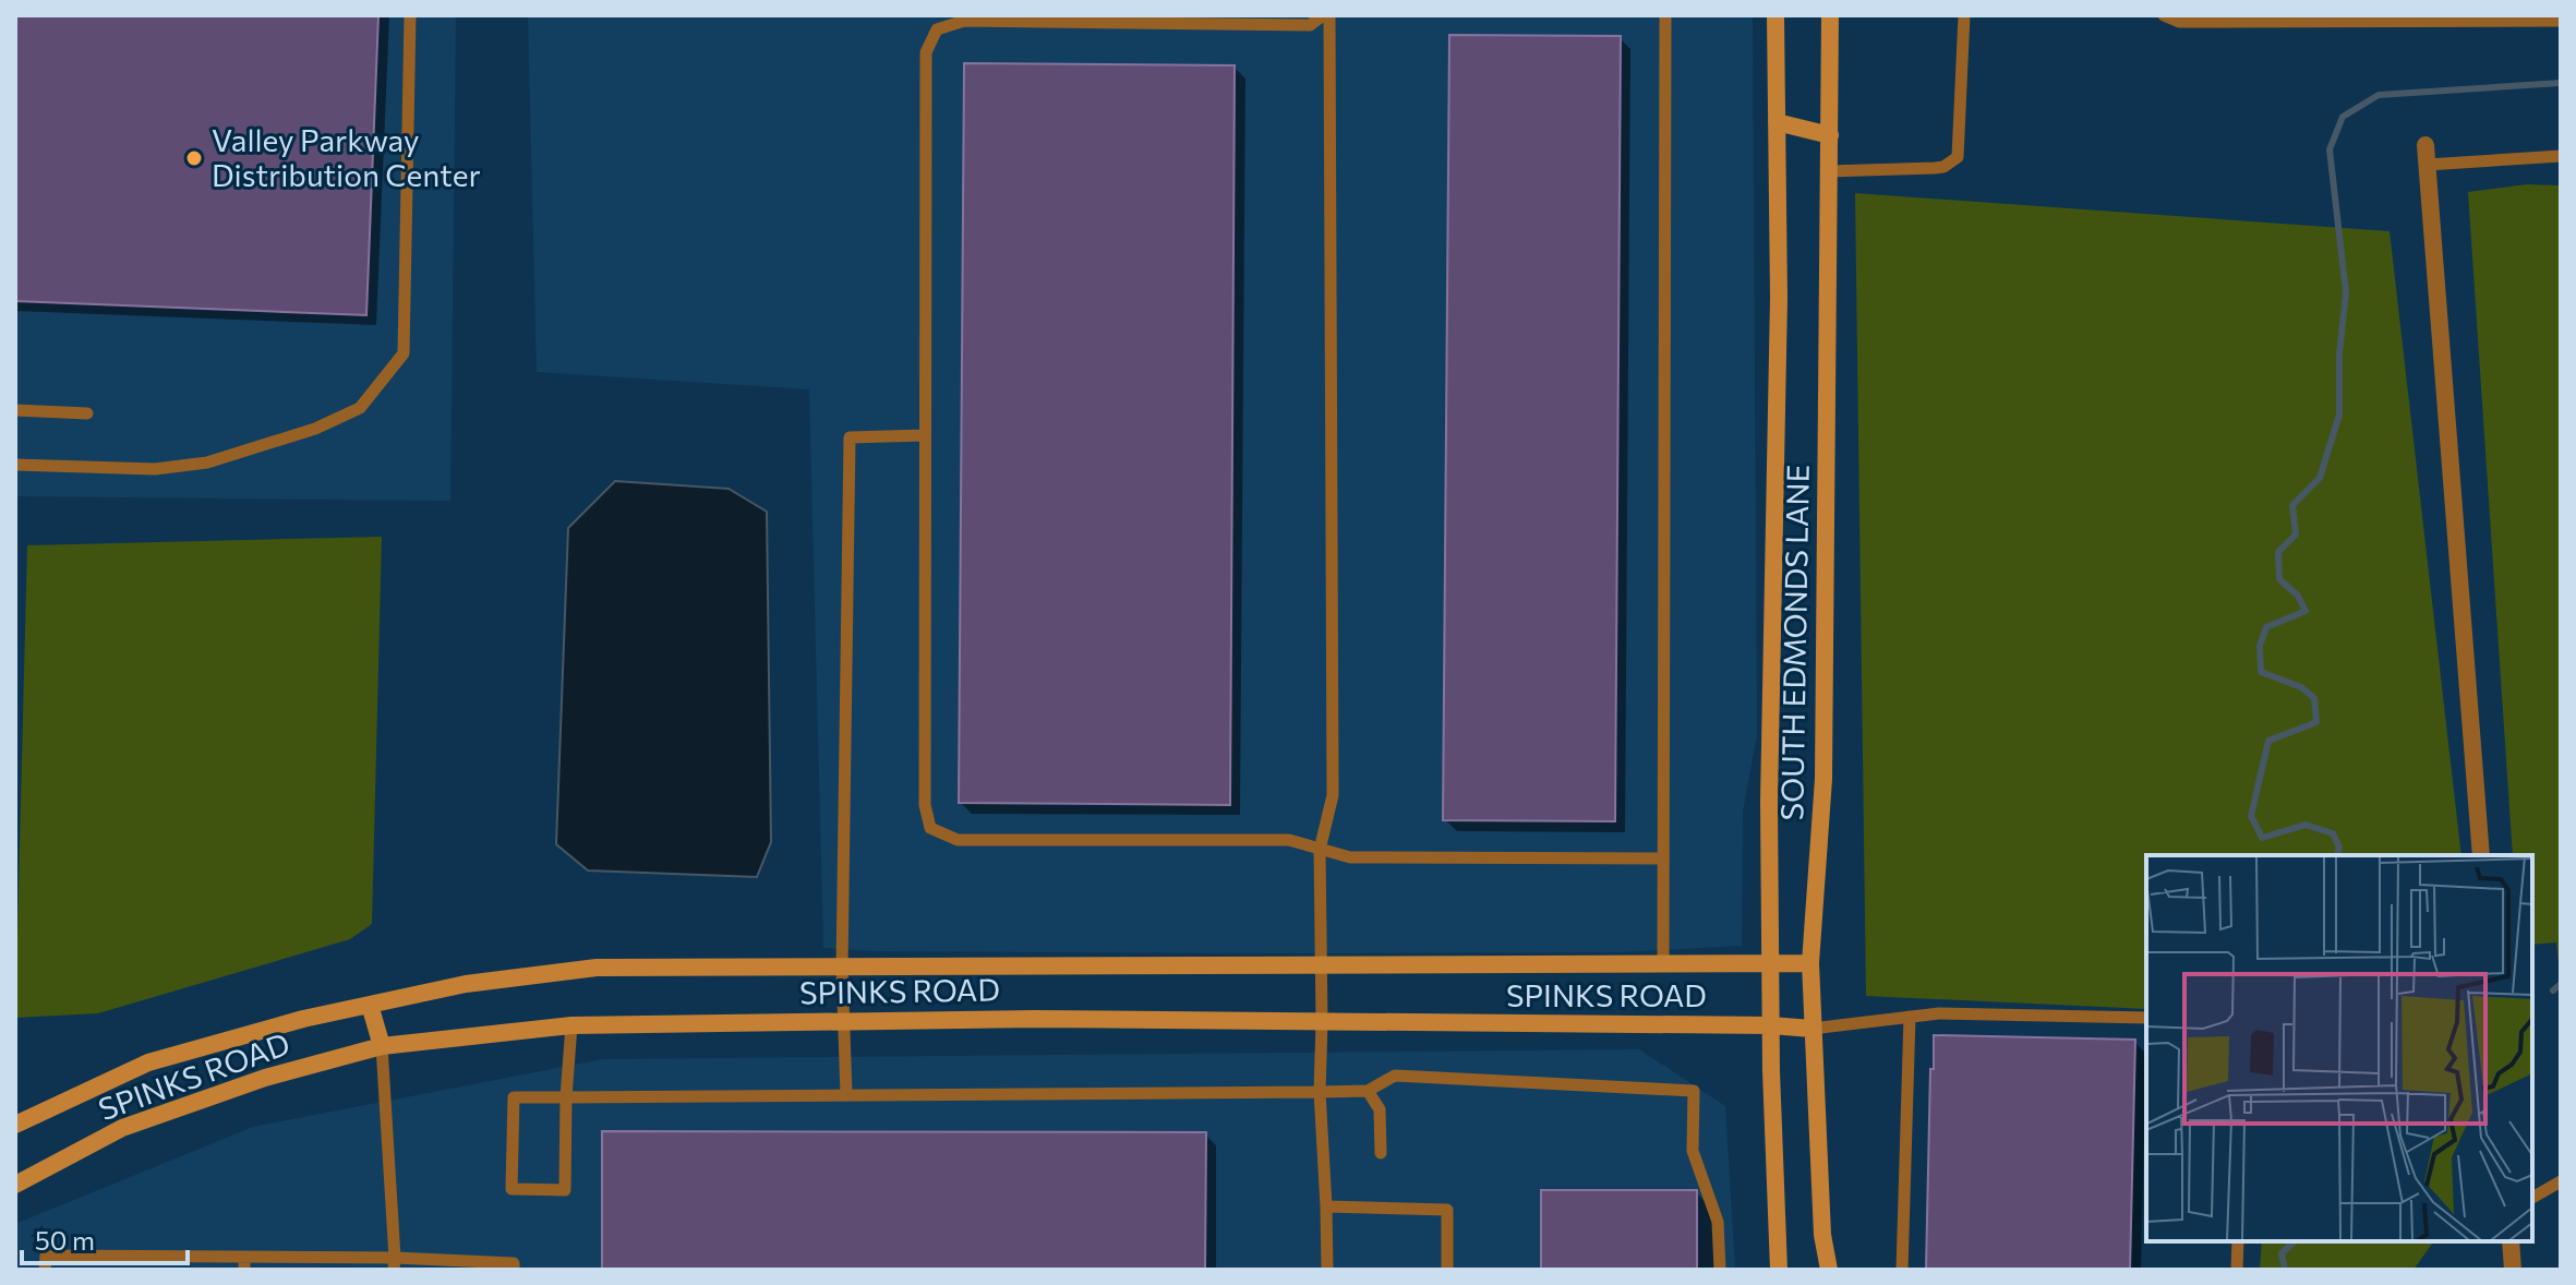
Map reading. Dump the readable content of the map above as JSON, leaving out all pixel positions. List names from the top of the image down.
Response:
{
  "streets": {
    "main road": ["SOUTH EDMONDS LANE", "SPINKS ROAD"]
  },
  "crossings": [
    ["SOUTH EDMONDS LANE", "SPINKS ROAD"]
  ],
  "places": ["Valley Parkway Distribution Center"],
  "scale_bar": "50 m"
}
